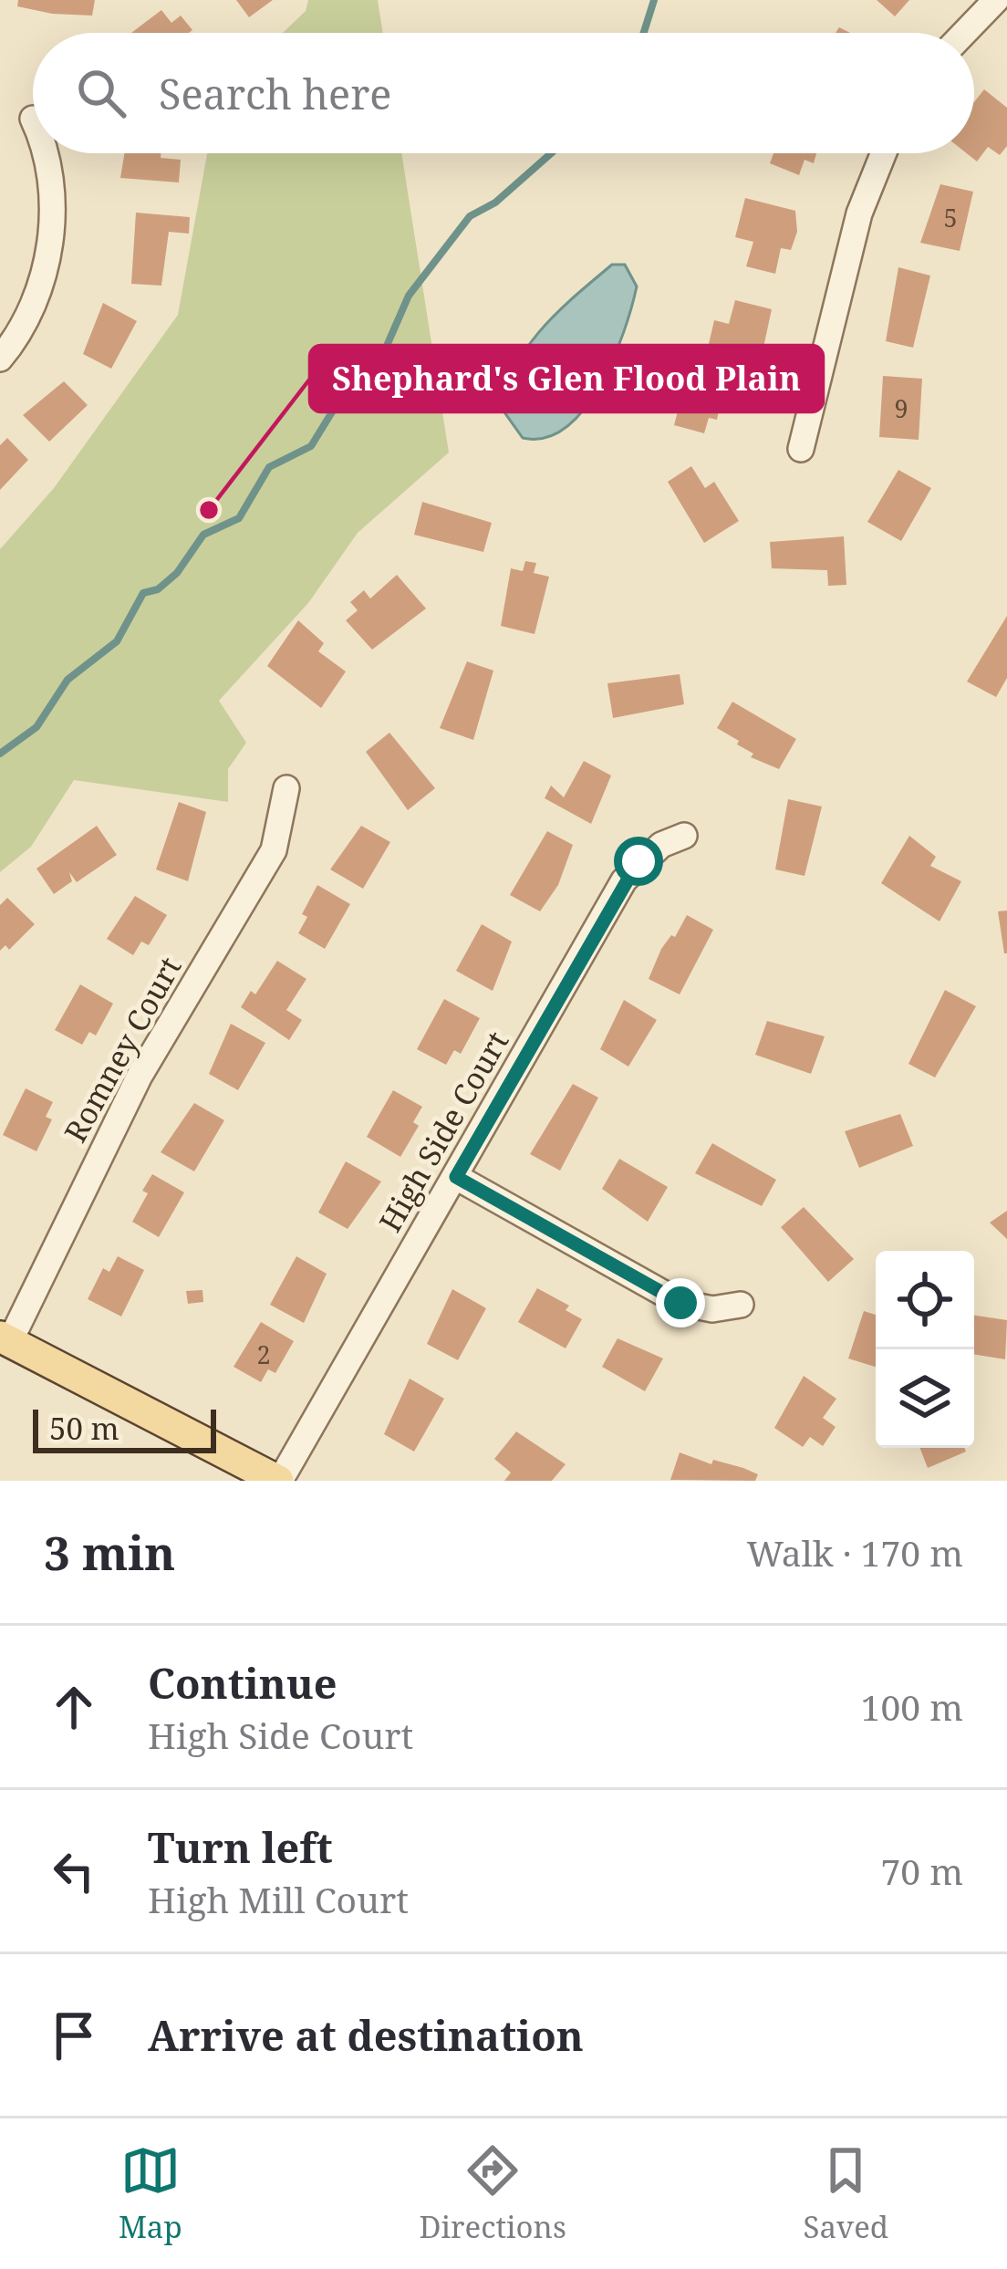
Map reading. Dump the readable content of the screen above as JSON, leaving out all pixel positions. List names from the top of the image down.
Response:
{
  "streets": {
    "street": ["Romney Court", "High Side Court"]
  },
  "places": ["Shephard's Glen Flood Plain"],
  "house_numbers": ["5", "9", "2"],
  "scale_bar": "50 m",
  "page": {
    "search": "Search here",
    "scale": "50 m",
    "heading": ["3 min", "Walk · 170 m"],
    "list": [
      ["Continue", "High Side Court", "100 m"],
      ["Turn left", "High Mill Court", "70 m"],
      "Arrive at destination"
    ],
    "nav": ["Map", "Directions", "Saved"]
  }
}
